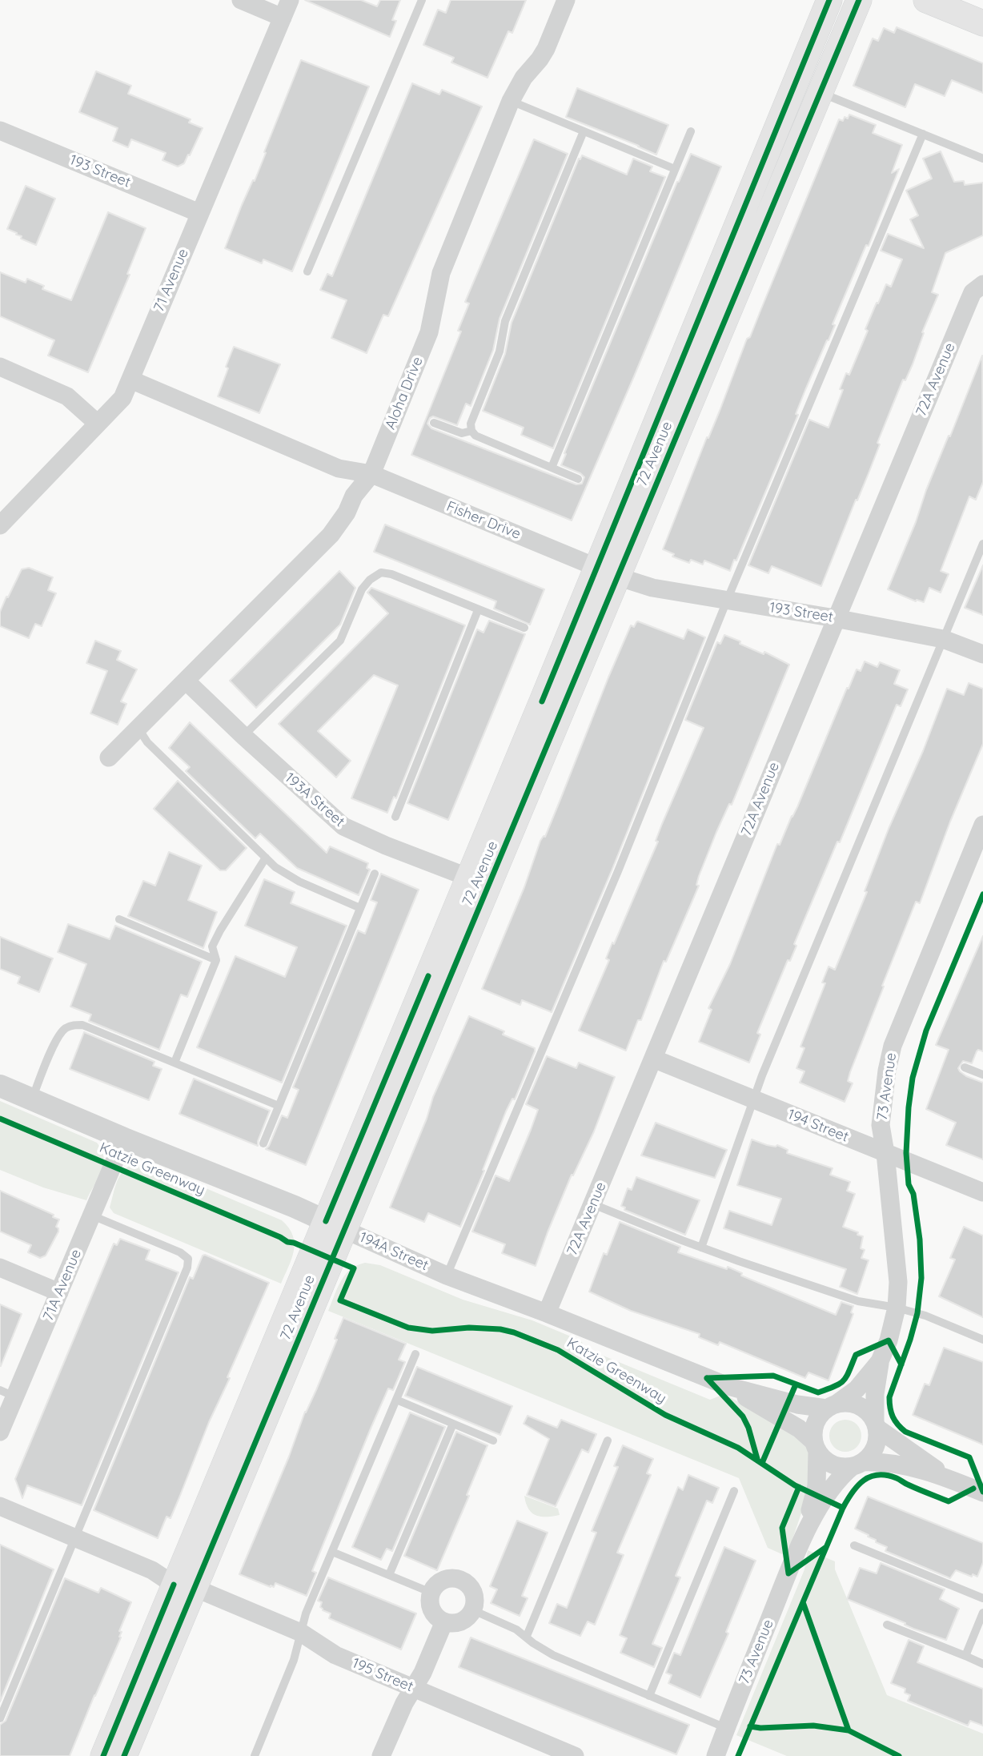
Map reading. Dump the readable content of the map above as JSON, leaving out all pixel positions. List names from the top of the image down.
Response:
{
  "streets": {
    "main road": ["72 Avenue"],
    "street": [
      "193 Street",
      "71 Avenue",
      "72A Avenue",
      "Aloha Drive",
      "Fisher Drive",
      "193A Street",
      "73 Avenue",
      "194 Street",
      "194A Street",
      "71A Avenue",
      "195 Street"
    ],
    "cycle path": ["Katzie Greenway"]
  },
  "crossings": [
    ["193 Street", "71 Avenue"],
    ["193 Street", "72A Avenue"],
    ["193 Street", "72 Avenue"],
    ["193 Street", "Fisher Drive"],
    ["71 Avenue", "Fisher Drive"],
    ["72A Avenue", "194 Street"],
    ["72A Avenue", "194A Street"],
    ["Aloha Drive", "Fisher Drive"],
    ["Aloha Drive", "193A Street"],
    ["72 Avenue", "Fisher Drive"],
    ["72 Avenue", "193A Street"],
    ["72 Avenue", "194A Street"],
    ["72 Avenue", "195 Street"],
    ["73 Avenue", "194 Street"],
    ["73 Avenue", "194A Street"],
    ["194A Street", "71A Avenue"]
  ]
}
